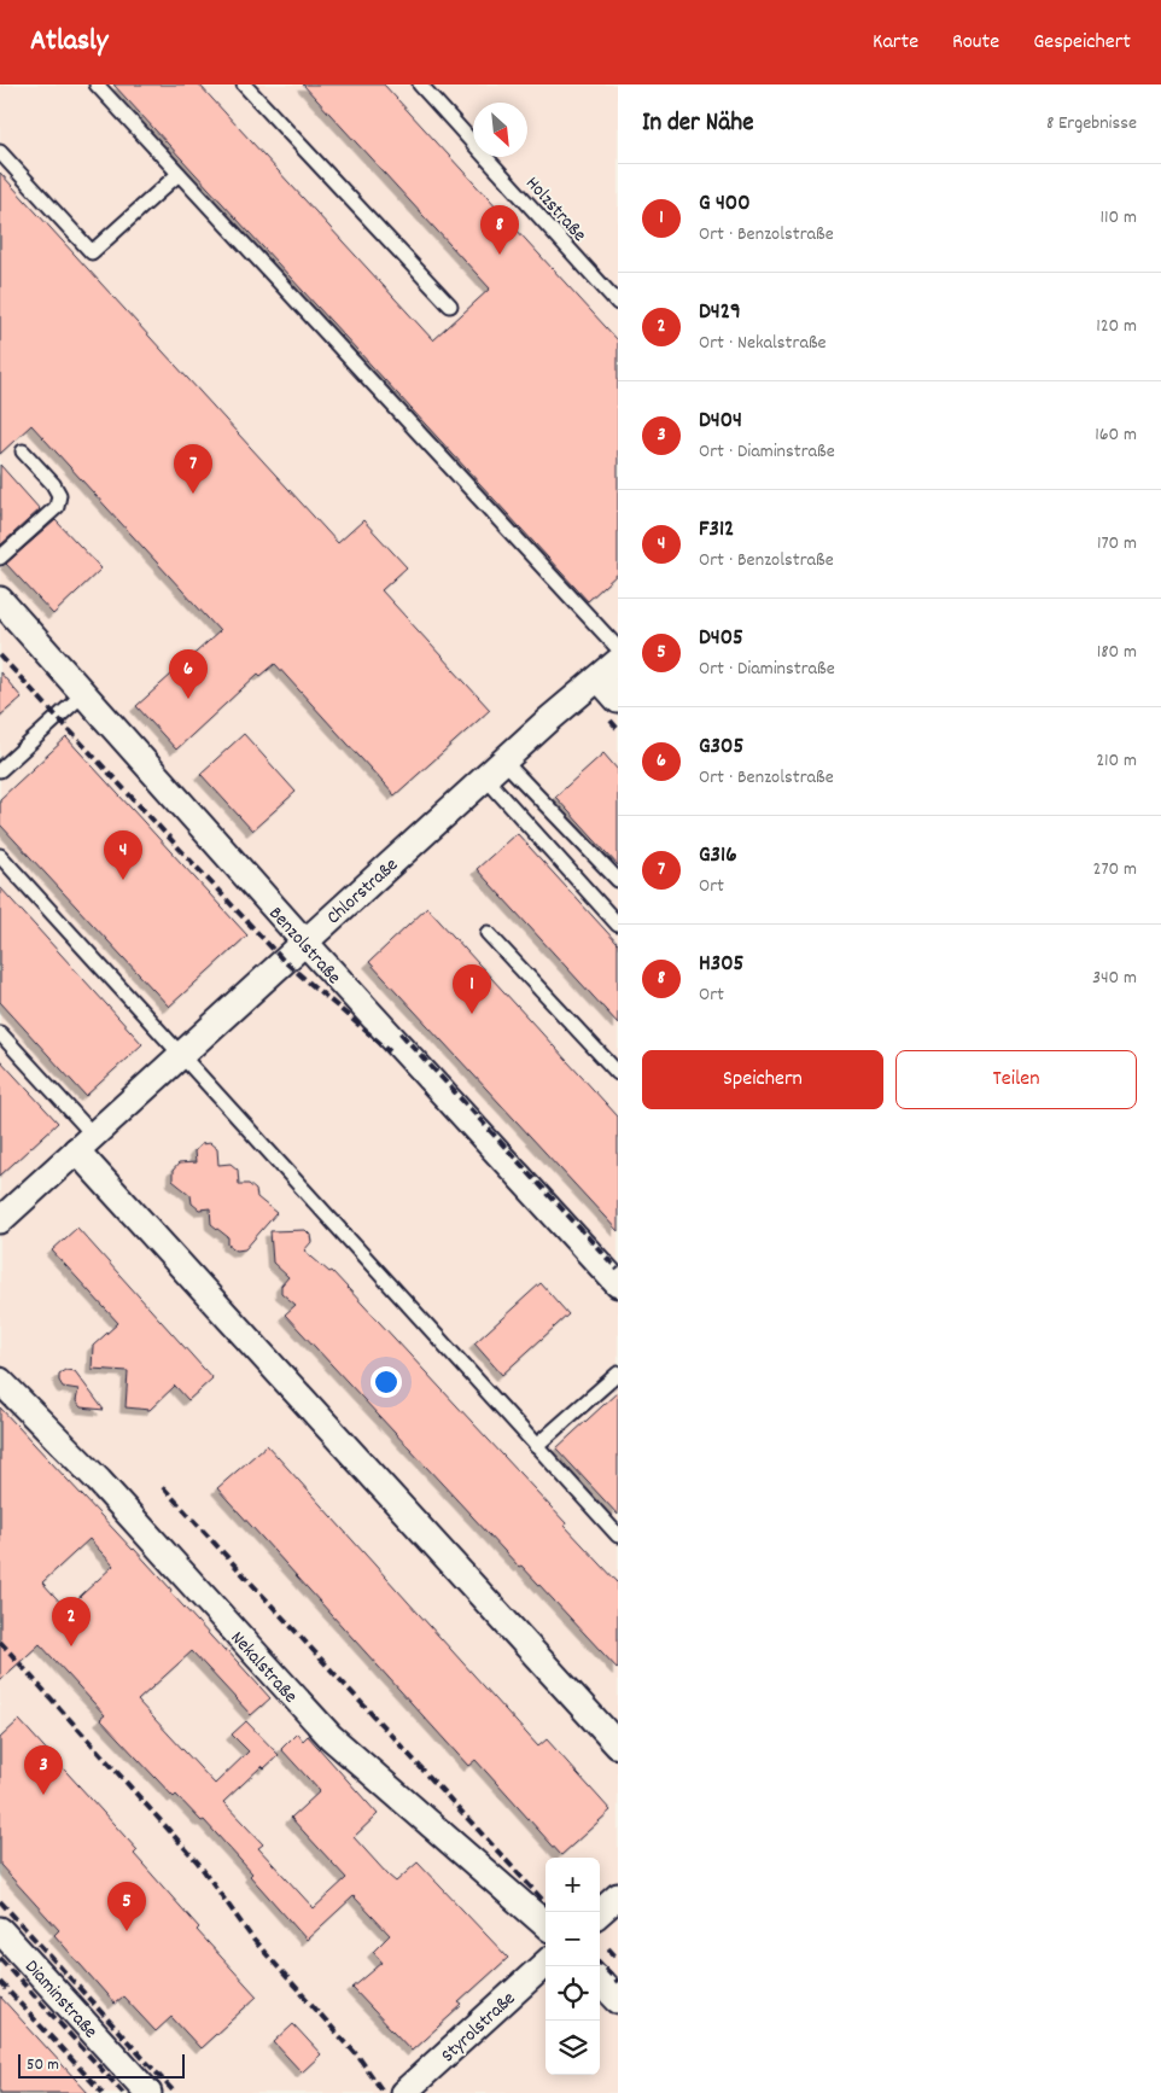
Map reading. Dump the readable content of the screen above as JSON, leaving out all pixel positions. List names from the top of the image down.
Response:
{
  "streets": {
    "street": [
      "Chlorstraße",
      "Benzolstraße",
      "Nekalstraße",
      "Diaminstraße",
      "Styrolstraße"
    ],
    "lane": ["Holzstraße"]
  },
  "crossings": [
    ["Chlorstraße", "Benzolstraße"]
  ],
  "scale_bar": "50 m",
  "north": "bottom right",
  "page": {
    "header": "Atlasly",
    "nav": ["Karte", "Route", "Gespeichert"],
    "heading": ["In der Nähe", "8 Ergebnisse"],
    "list": [
      {
        "mark": "1",
        "name": "G 400",
        "note": "Ort · Benzolstraße",
        "value": "110 m"
      },
      {
        "mark": "2",
        "name": "D429",
        "note": "Ort · Nekalstraße",
        "value": "120 m"
      },
      {
        "mark": "3",
        "name": "D404",
        "note": "Ort · Diaminstraße",
        "value": "160 m"
      },
      {
        "mark": "4",
        "name": "F312",
        "note": "Ort · Benzolstraße",
        "value": "170 m"
      },
      {
        "mark": "5",
        "name": "D405",
        "note": "Ort · Diaminstraße",
        "value": "180 m"
      },
      {
        "mark": "6",
        "name": "G305",
        "note": "Ort · Benzolstraße",
        "value": "210 m"
      },
      {
        "mark": "7",
        "name": "G316",
        "note": "Ort",
        "value": "270 m"
      },
      {
        "mark": "8",
        "name": "H305",
        "note": "Ort",
        "value": "340 m"
      }
    ],
    "pins": [
      "8",
      "7",
      "6",
      "4",
      "1",
      "2",
      "3",
      "5"
    ],
    "buttons": ["Speichern", "Teilen"],
    "map_buttons": ["+", "−"],
    "scale": "50 m"
  }
}
